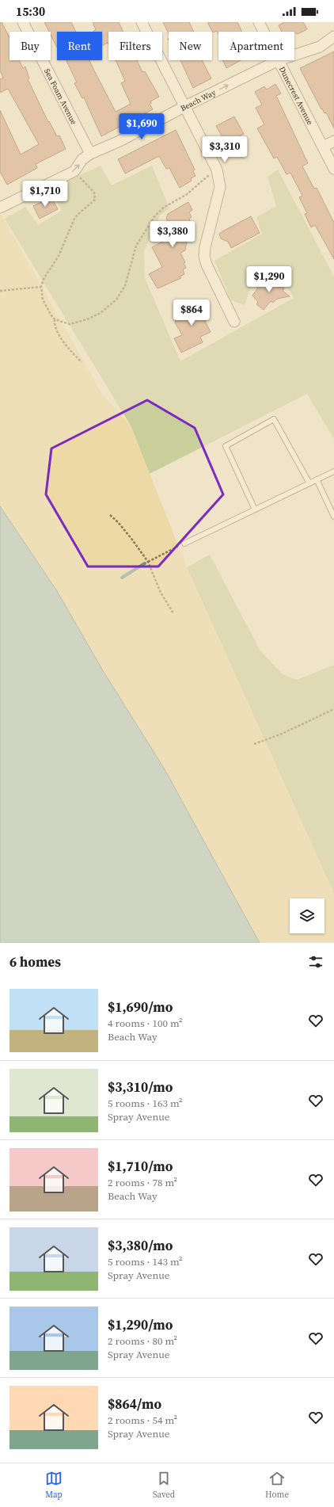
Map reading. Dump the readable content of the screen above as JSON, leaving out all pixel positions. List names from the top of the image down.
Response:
{
  "streets": {
    "street": ["Dunecrest Avenue", "Sea Foam Avenue", "Beach Way"]
  },
  "crossings": [
    ["Dunecrest Avenue", "Beach Way"],
    ["Sea Foam Avenue", "Beach Way"]
  ],
  "page": {
    "status": "15:30",
    "chip": [
      "Buy",
      "Rent",
      "Filters",
      "New",
      "Apartment"
    ],
    "price": [
      "$1,690",
      "$3,310",
      "$1,710",
      "$3,380",
      "$1,290",
      "$864"
    ],
    "heading": "6 homes",
    "list": [
      {
        "name": "$1,690/mo",
        "note": "4 rooms · 100 m² · Beach Way"
      },
      {
        "name": "$3,310/mo",
        "note": "5 rooms · 163 m² · Spray Avenue"
      },
      {
        "name": "$1,710/mo",
        "note": "2 rooms · 78 m² · Beach Way"
      },
      {
        "name": "$3,380/mo",
        "note": "5 rooms · 143 m² · Spray Avenue"
      },
      {
        "name": "$1,290/mo",
        "note": "2 rooms · 80 m² · Spray Avenue"
      },
      {
        "name": "$864/mo",
        "note": "2 rooms · 54 m² · Spray Avenue"
      }
    ],
    "tabs": ["Map", "Saved", "Home"]
  }
}
